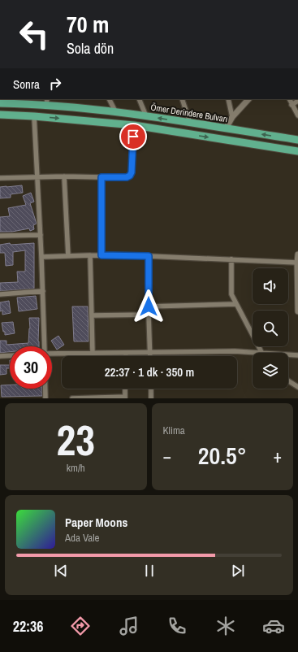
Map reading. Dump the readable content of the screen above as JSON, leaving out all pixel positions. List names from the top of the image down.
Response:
{
  "streets": {
    "highway": ["Ömer Derindere Bulvarı"]
  },
  "page": {
    "turn": ["70 m", "Sola dön"],
    "then": "Sonra",
    "limit": "30",
    "trip": "22:37 · 1 dk · 350 m",
    "tile": [
      ["23", "km/h"],
      "Klima"
    ],
    "heat": ["−", "20.5°", "+"],
    "song": ["Paper Moons", "Ada Vale"],
    "tabs": "22:36"
  }
}
